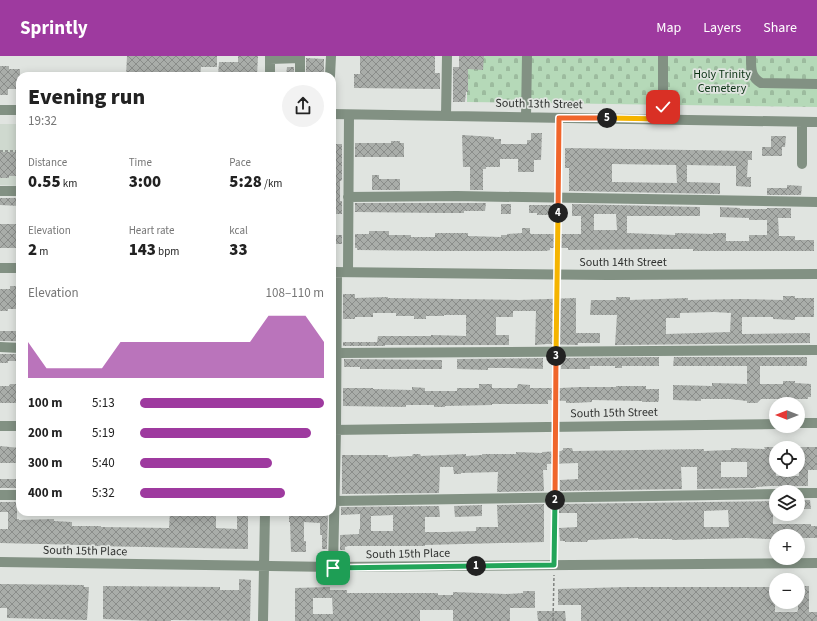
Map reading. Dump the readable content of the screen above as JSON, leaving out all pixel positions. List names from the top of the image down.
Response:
{
  "streets": {
    "street": [
      "South 13th Street",
      "South 14th Street",
      "South 15th Street",
      "South 15th Place"
    ]
  },
  "parks": ["Holy Trinity Cemetery"],
  "north": "left",
  "page": {
    "header": "Sprintly",
    "nav": ["Map", "Layers", "Share"],
    "heading": ["Evening run", "19:32"],
    "pins": [
      "5",
      "4",
      "3",
      "2",
      "1"
    ],
    "stats": [
      ["Distance", "0.55 km"],
      ["Time", "3:00"],
      ["Pace", "5:28 /km"],
      ["Elevation", "2 m"],
      ["Heart rate", "143 bpm"],
      ["kcal", "33"]
    ],
    "chart": ["Elevation", "108–110 m"],
    "list": [
      {
        "name": "100 m",
        "note": "5:13"
      },
      {
        "name": "200 m",
        "note": "5:19"
      },
      {
        "name": "300 m",
        "note": "5:40"
      },
      {
        "name": "400 m",
        "note": "5:32"
      }
    ],
    "map_buttons": ["+", "−"]
  }
}
